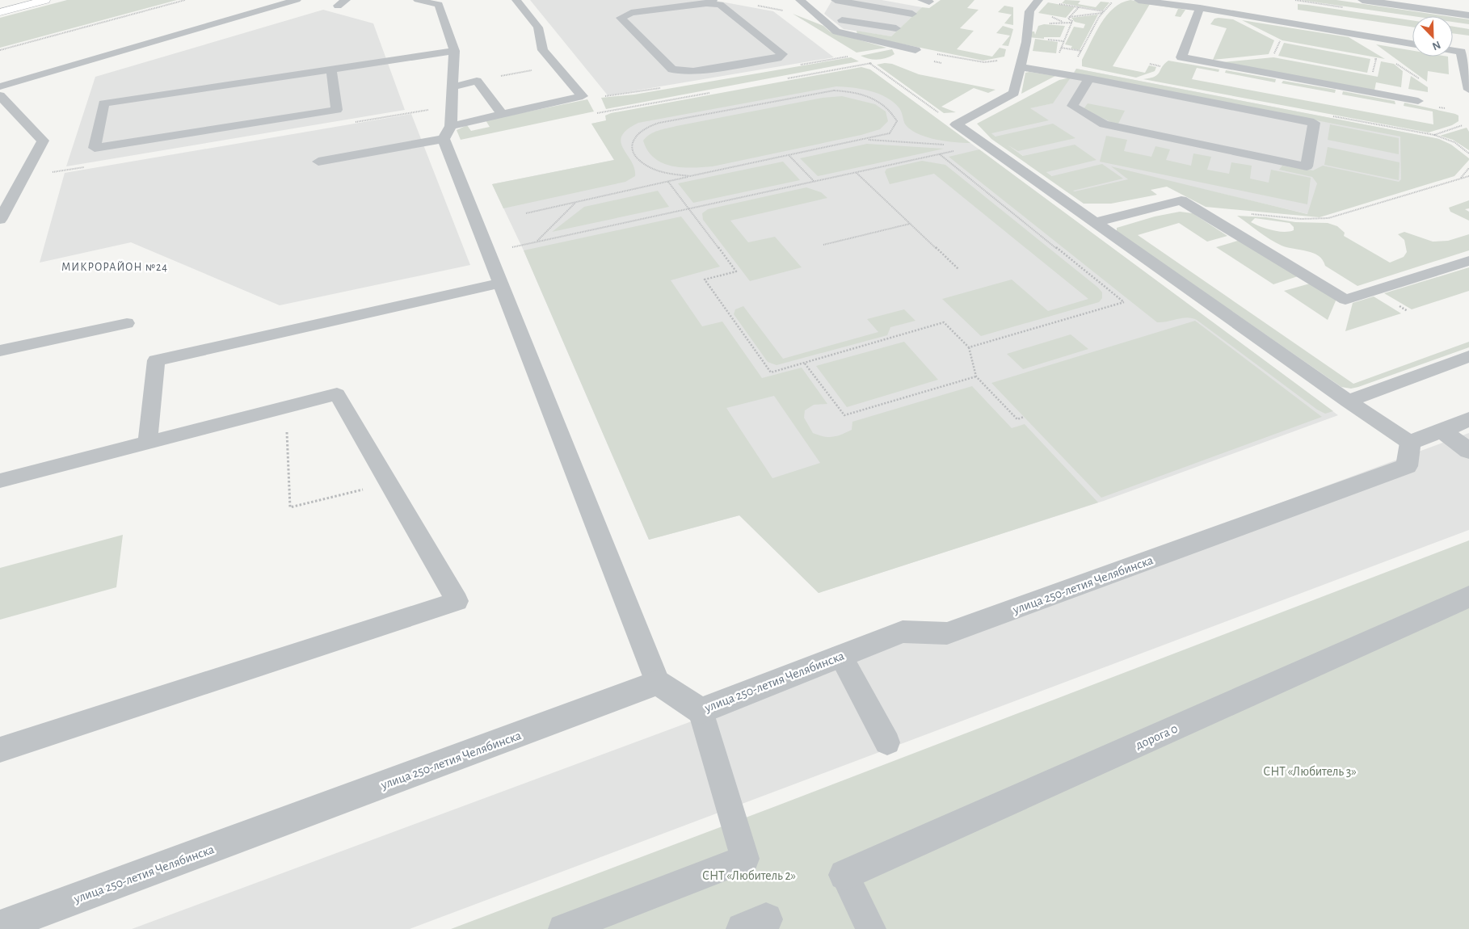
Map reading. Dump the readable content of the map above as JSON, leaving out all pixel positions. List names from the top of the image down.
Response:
{
  "streets": {
    "street": ["улица 250-летия Челябинска", "дорога 0"]
  },
  "districts": ["МИКРОРАЙОН №24"],
  "parks": ["СНТ «Любитель 3»", "СНТ «Любитель 2»"],
  "north": "bottom right"
}
